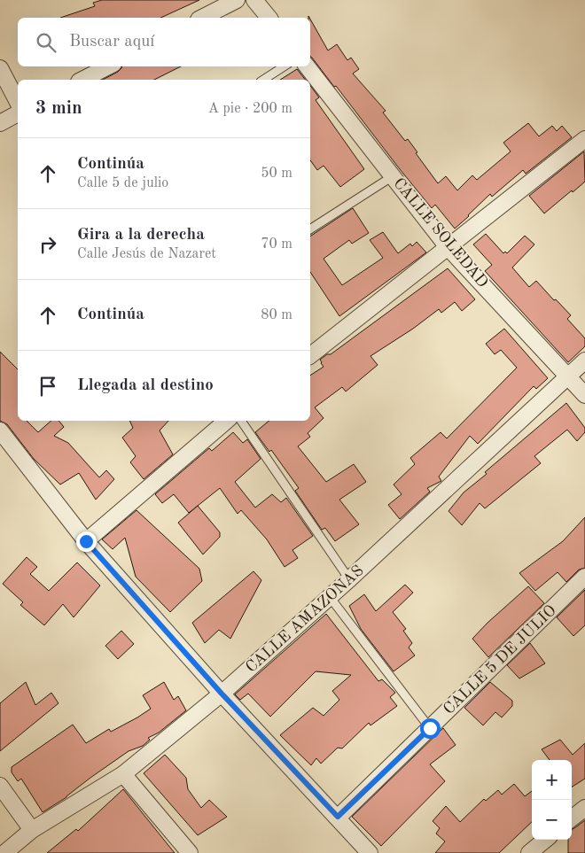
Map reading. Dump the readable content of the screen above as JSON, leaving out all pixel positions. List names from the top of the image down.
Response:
{
  "streets": {
    "street": ["CALLE SOLEDAD", "CALLE AMAZONAS", "CALLE 5 DE JULIO"]
  },
  "crossings": [
    ["CALLE SOLEDAD", "CALLE AMAZONAS"]
  ],
  "page": {
    "search": "Buscar aquí",
    "heading": ["3 min", "A pie · 200 m"],
    "list": [
      ["Continúa", "Calle 5 de julio", "50 m"],
      ["Gira a la derecha", "Calle Jesús de Nazaret", "70 m"],
      ["Continúa", "80 m"],
      "Llegada al destino"
    ],
    "map_buttons": ["+", "−"]
  }
}
